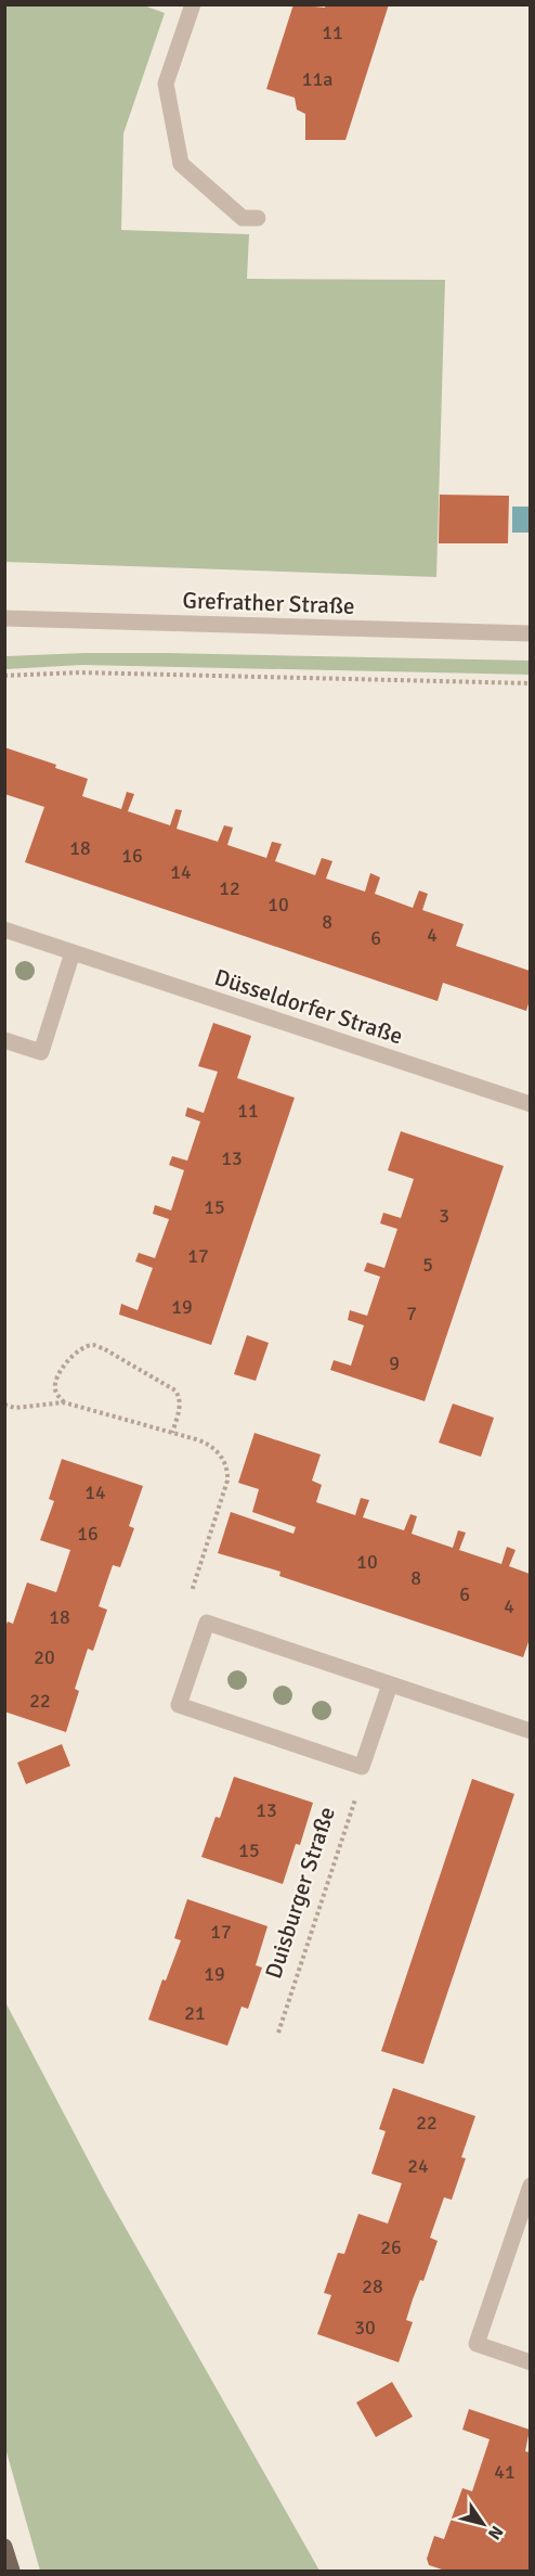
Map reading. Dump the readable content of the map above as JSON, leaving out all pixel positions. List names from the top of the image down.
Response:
{
  "streets": {
    "street": ["Grefrather Straße", "Düsseldorfer Straße"],
    "path": ["Duisburger Straße"]
  },
  "house_numbers": [
    "11",
    "11a",
    "18",
    "16",
    "14",
    "12",
    "10",
    "8",
    "4",
    "6",
    "11",
    "13",
    "15",
    "3",
    "17",
    "5",
    "19",
    "7",
    "9",
    "14",
    "16",
    "10",
    "8",
    "6",
    "4",
    "18",
    "20",
    "22",
    "13",
    "15",
    "17",
    "19",
    "21",
    "22",
    "24",
    "26",
    "28",
    "30",
    "41"
  ],
  "north": "bottom right"
}
